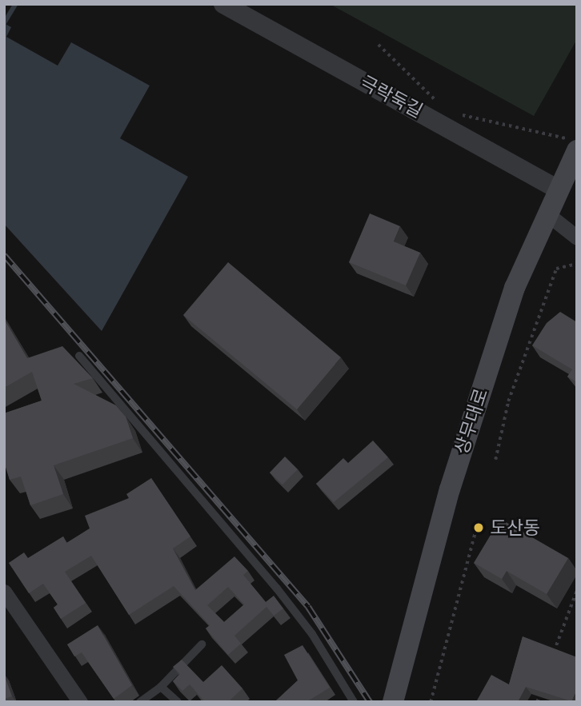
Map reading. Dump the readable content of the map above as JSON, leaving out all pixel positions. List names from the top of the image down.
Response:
{
  "streets": {
    "main road": ["상무대로"],
    "street": ["극락둑길"]
  },
  "crossings": [
    ["극락둑길", "상무대로"]
  ],
  "places": ["도산동"]
}
